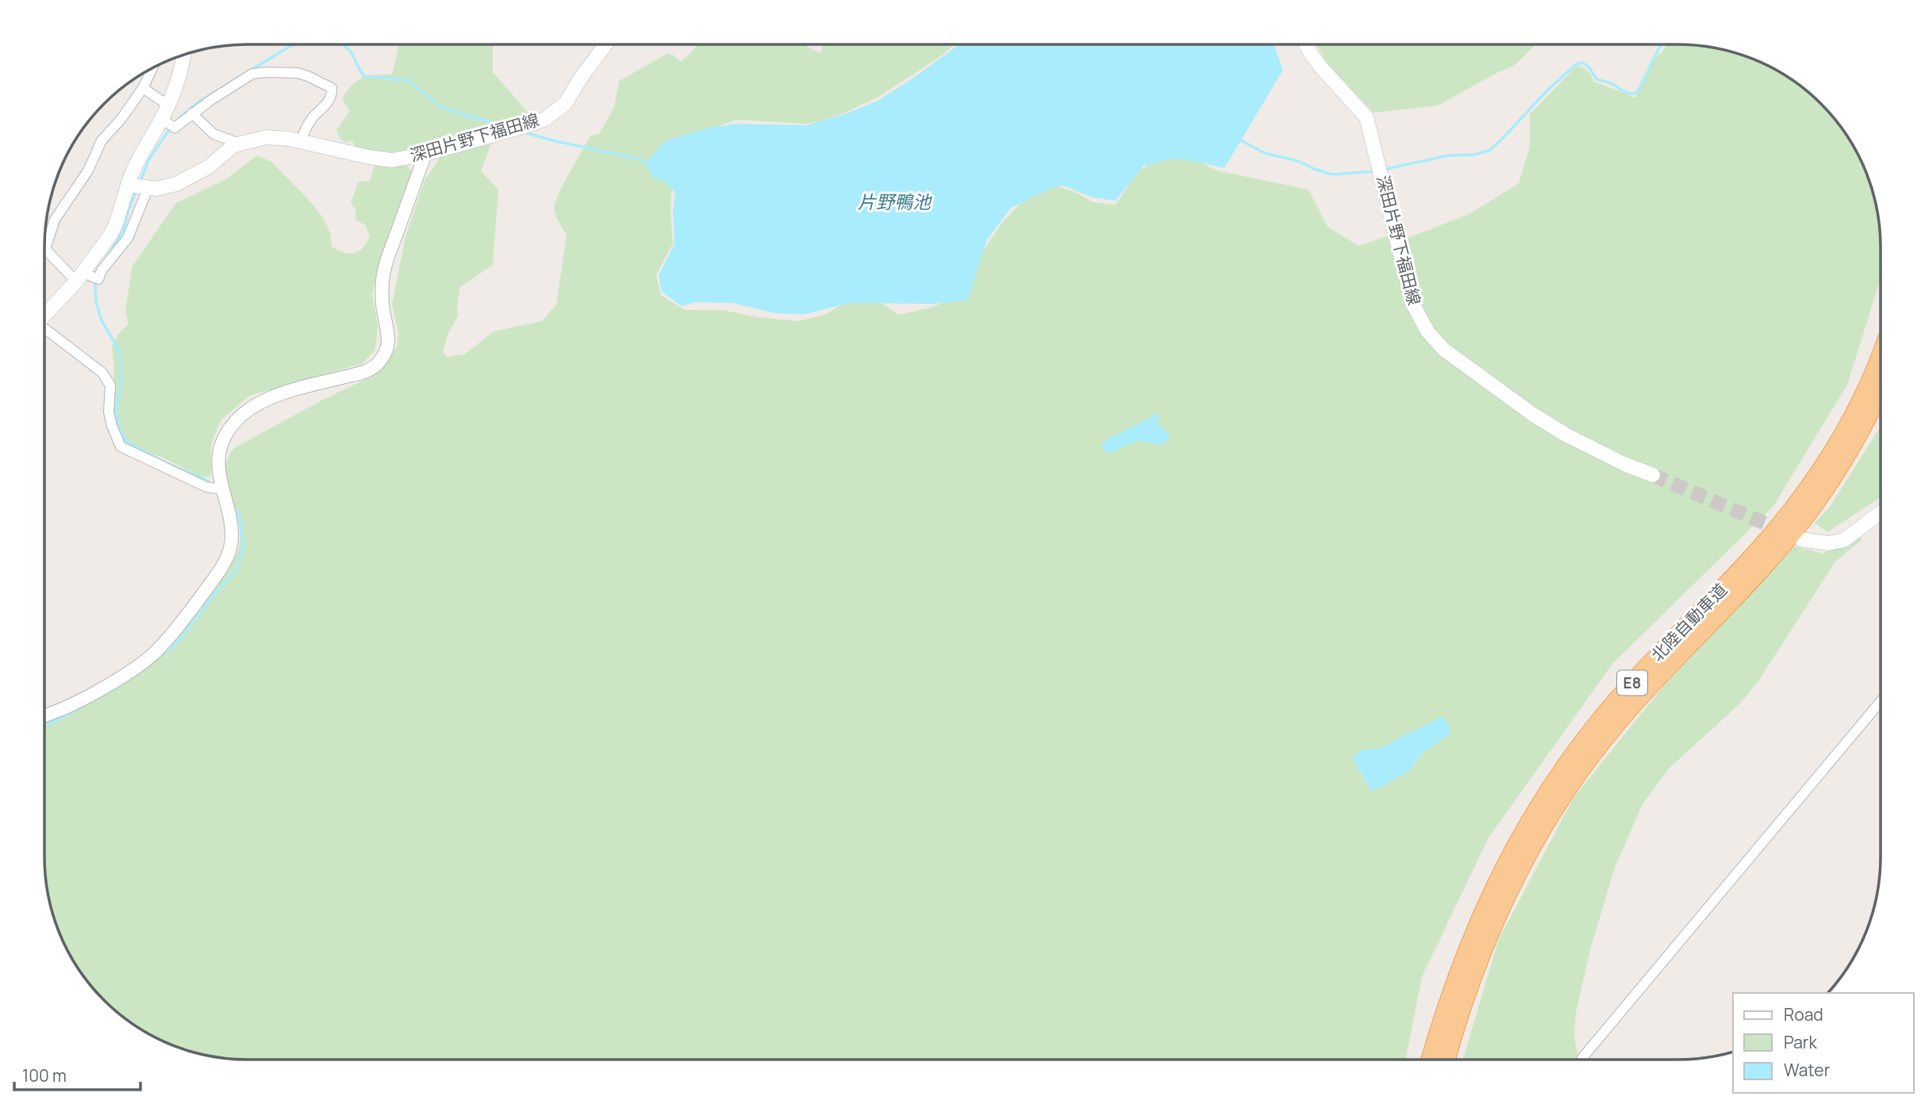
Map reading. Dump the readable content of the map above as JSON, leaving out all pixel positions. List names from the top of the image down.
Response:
{
  "streets": {
    "highway": ["北陸自動車道", "E8"],
    "main road": ["深田片野下福田線"]
  },
  "water": ["片野鴨池"],
  "legend": ["Road", "Park", "Water"],
  "scale_bar": "100 m"
}
